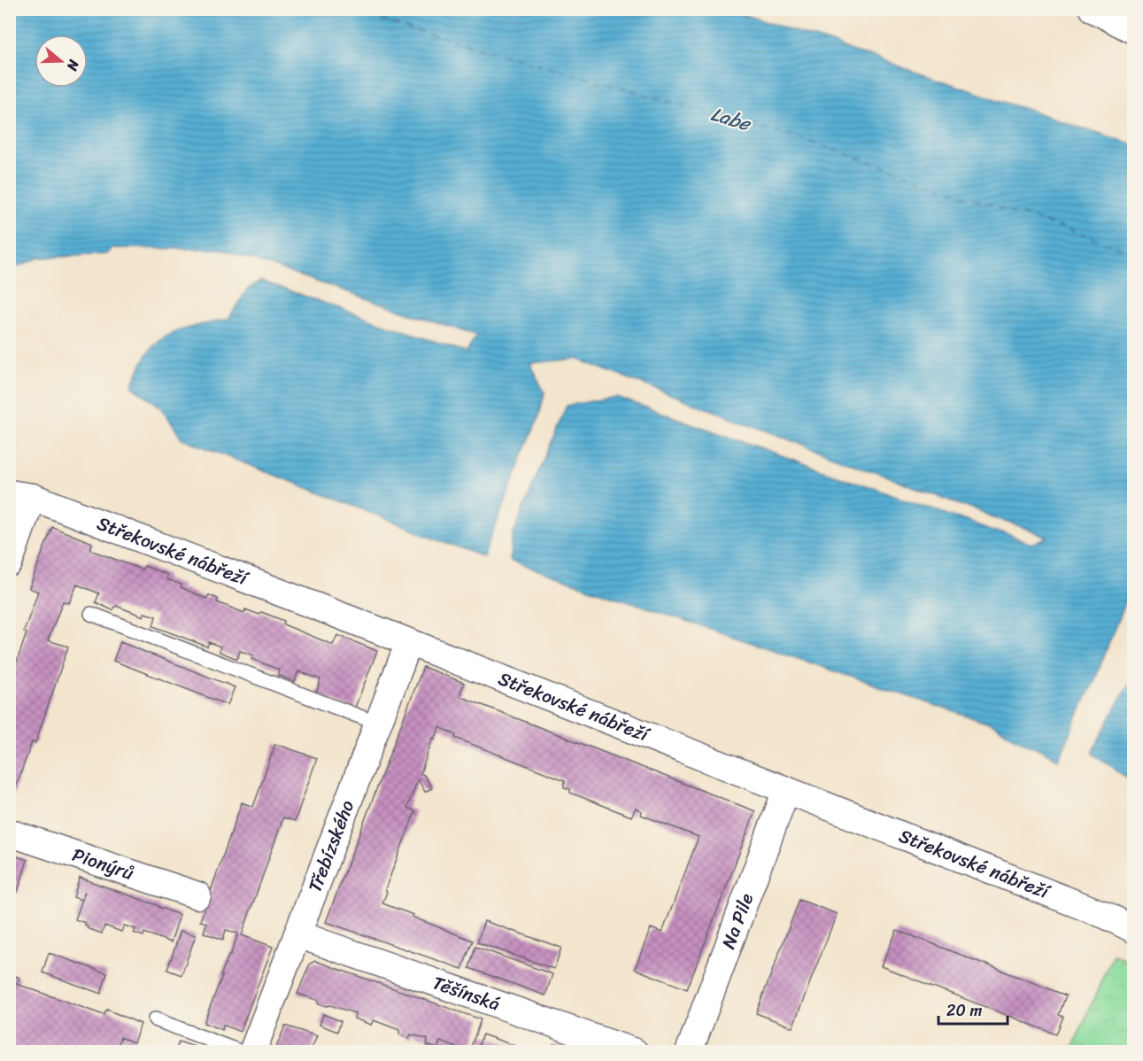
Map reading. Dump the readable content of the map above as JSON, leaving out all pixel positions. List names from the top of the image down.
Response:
{
  "streets": {
    "street": [
      "Střekovské nábřeží",
      "Třebízského",
      "Pionýrů",
      "Na Pile",
      "Těšínská"
    ]
  },
  "crossings": [
    ["Střekovské nábřeží", "Třebízského"],
    ["Střekovské nábřeží", "Na Pile"],
    ["Třebízského", "Těšínská"]
  ],
  "water": ["Labe"],
  "scale_bar": "20 m",
  "north": "right"
}
